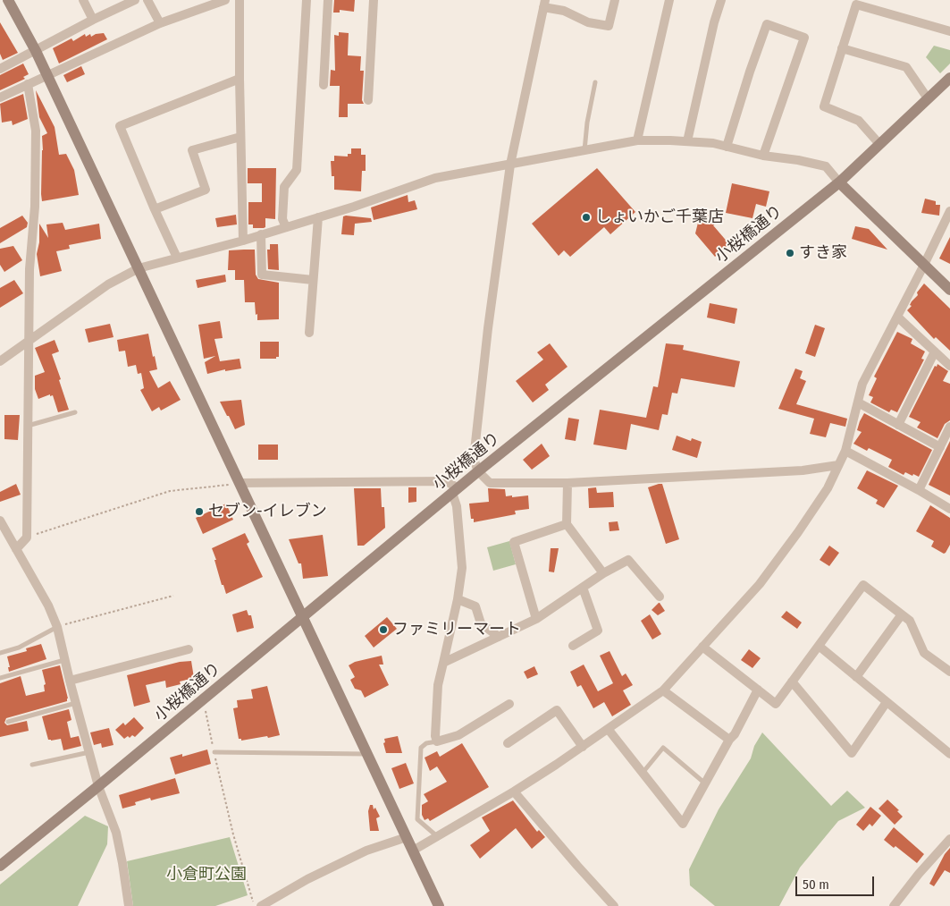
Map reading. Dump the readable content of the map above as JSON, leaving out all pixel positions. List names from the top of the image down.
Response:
{
  "streets": {
    "street": ["小桜橋通り"]
  },
  "parks": ["小倉町公園"],
  "places": [
    "しょいかご千葉店",
    "すき家",
    "セブン-イレブン",
    "ファミリーマート"
  ],
  "scale_bar": "50 m"
}
